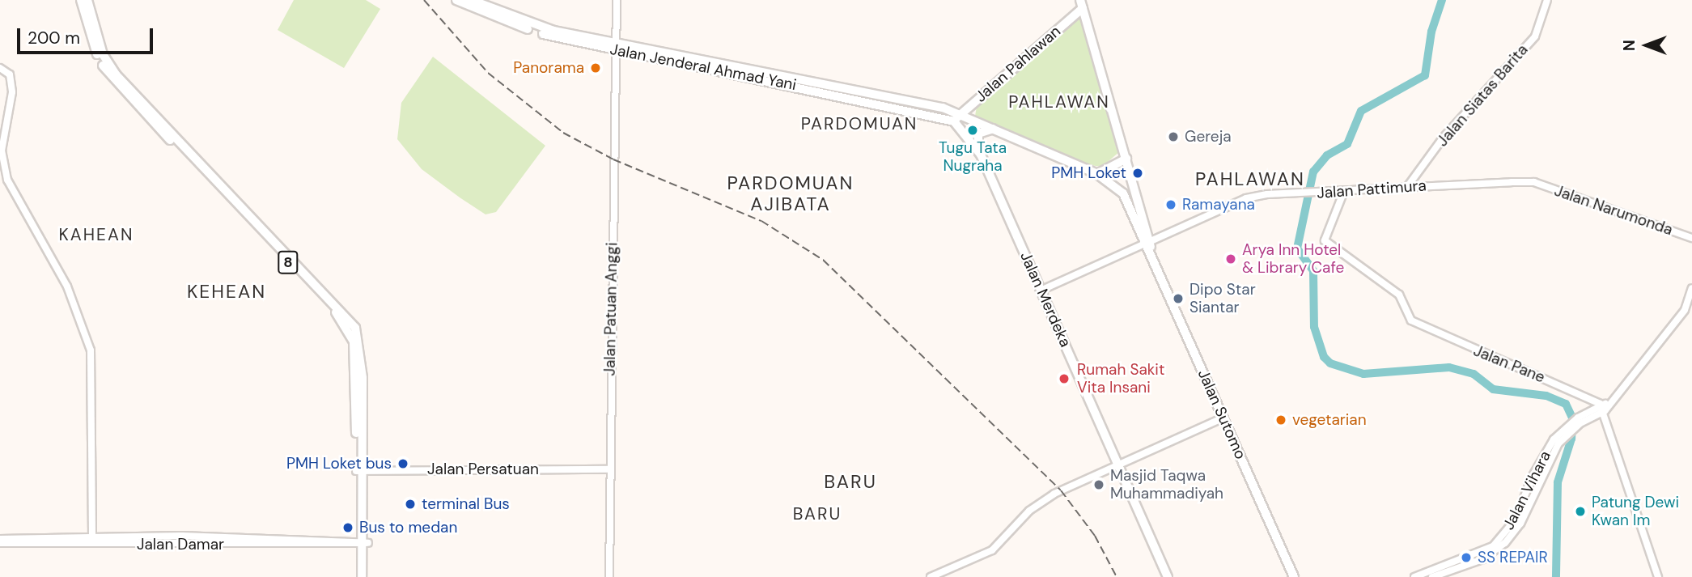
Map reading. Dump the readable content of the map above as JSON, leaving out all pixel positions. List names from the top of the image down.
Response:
{
  "streets": {
    "main road": [
      "Jalan Pahlawan",
      "Jalan Jenderal Ahmad Yani",
      "8",
      "Jalan Merdeka",
      "Jalan Sutomo"
    ],
    "street": [
      "Jalan Siatas Barita",
      "Jalan Pattimura",
      "Jalan Narumonda",
      "Jalan Patuan Anggi",
      "Jalan Pane",
      "Jalan Persatuan",
      "Jalan Vihara",
      "Jalan Damar"
    ]
  },
  "crossings": [
    ["Jalan Pahlawan", "Jalan Jenderal Ahmad Yani"],
    ["Jalan Pahlawan", "Jalan Merdeka"],
    ["Jalan Pahlawan", "Jalan Sutomo"],
    ["Jalan Jenderal Ahmad Yani", "Jalan Merdeka"],
    ["Jalan Jenderal Ahmad Yani", "Jalan Patuan Anggi"],
    ["Jalan Jenderal Ahmad Yani", "Jalan Sutomo"],
    ["Jalan Siatas Barita", "Jalan Pattimura"],
    ["Jalan Pattimura", "Jalan Narumonda"],
    ["Jalan Pattimura", "Jalan Merdeka"],
    ["Jalan Pattimura", "Jalan Pane"],
    ["Jalan Pattimura", "Jalan Sutomo"],
    ["8", "Jalan Persatuan"],
    ["8", "Jalan Damar"],
    ["Jalan Merdeka", "Jalan Sutomo"],
    ["Jalan Patuan Anggi", "Jalan Persatuan"],
    ["Jalan Pane", "Jalan Vihara"]
  ],
  "districts": [
    "PAHLAWAN",
    "PARDOMUAN",
    "PAHLAWAN",
    "PARDOMUAN AJIBATA",
    "KAHEAN",
    "KEHEAN",
    "BARU",
    "BARU"
  ],
  "places": [
    "Panorama",
    "Tugu Tata Nugraha",
    "Gereja",
    "PMH Loket",
    "Ramayana",
    "Arya Inn Hotel & Library Cafe",
    "Dipo Star Siantar",
    "Rumah Sakit Vita Insani",
    "vegetarian",
    "PMH Loket bus",
    "Masjid Taqwa Muhammadiyah",
    "terminal Bus",
    "Patung Dewi Kwan Im",
    "Bus to medan",
    "SS REPAIR"
  ],
  "scale_bar": "200 m",
  "north": "left"
}
